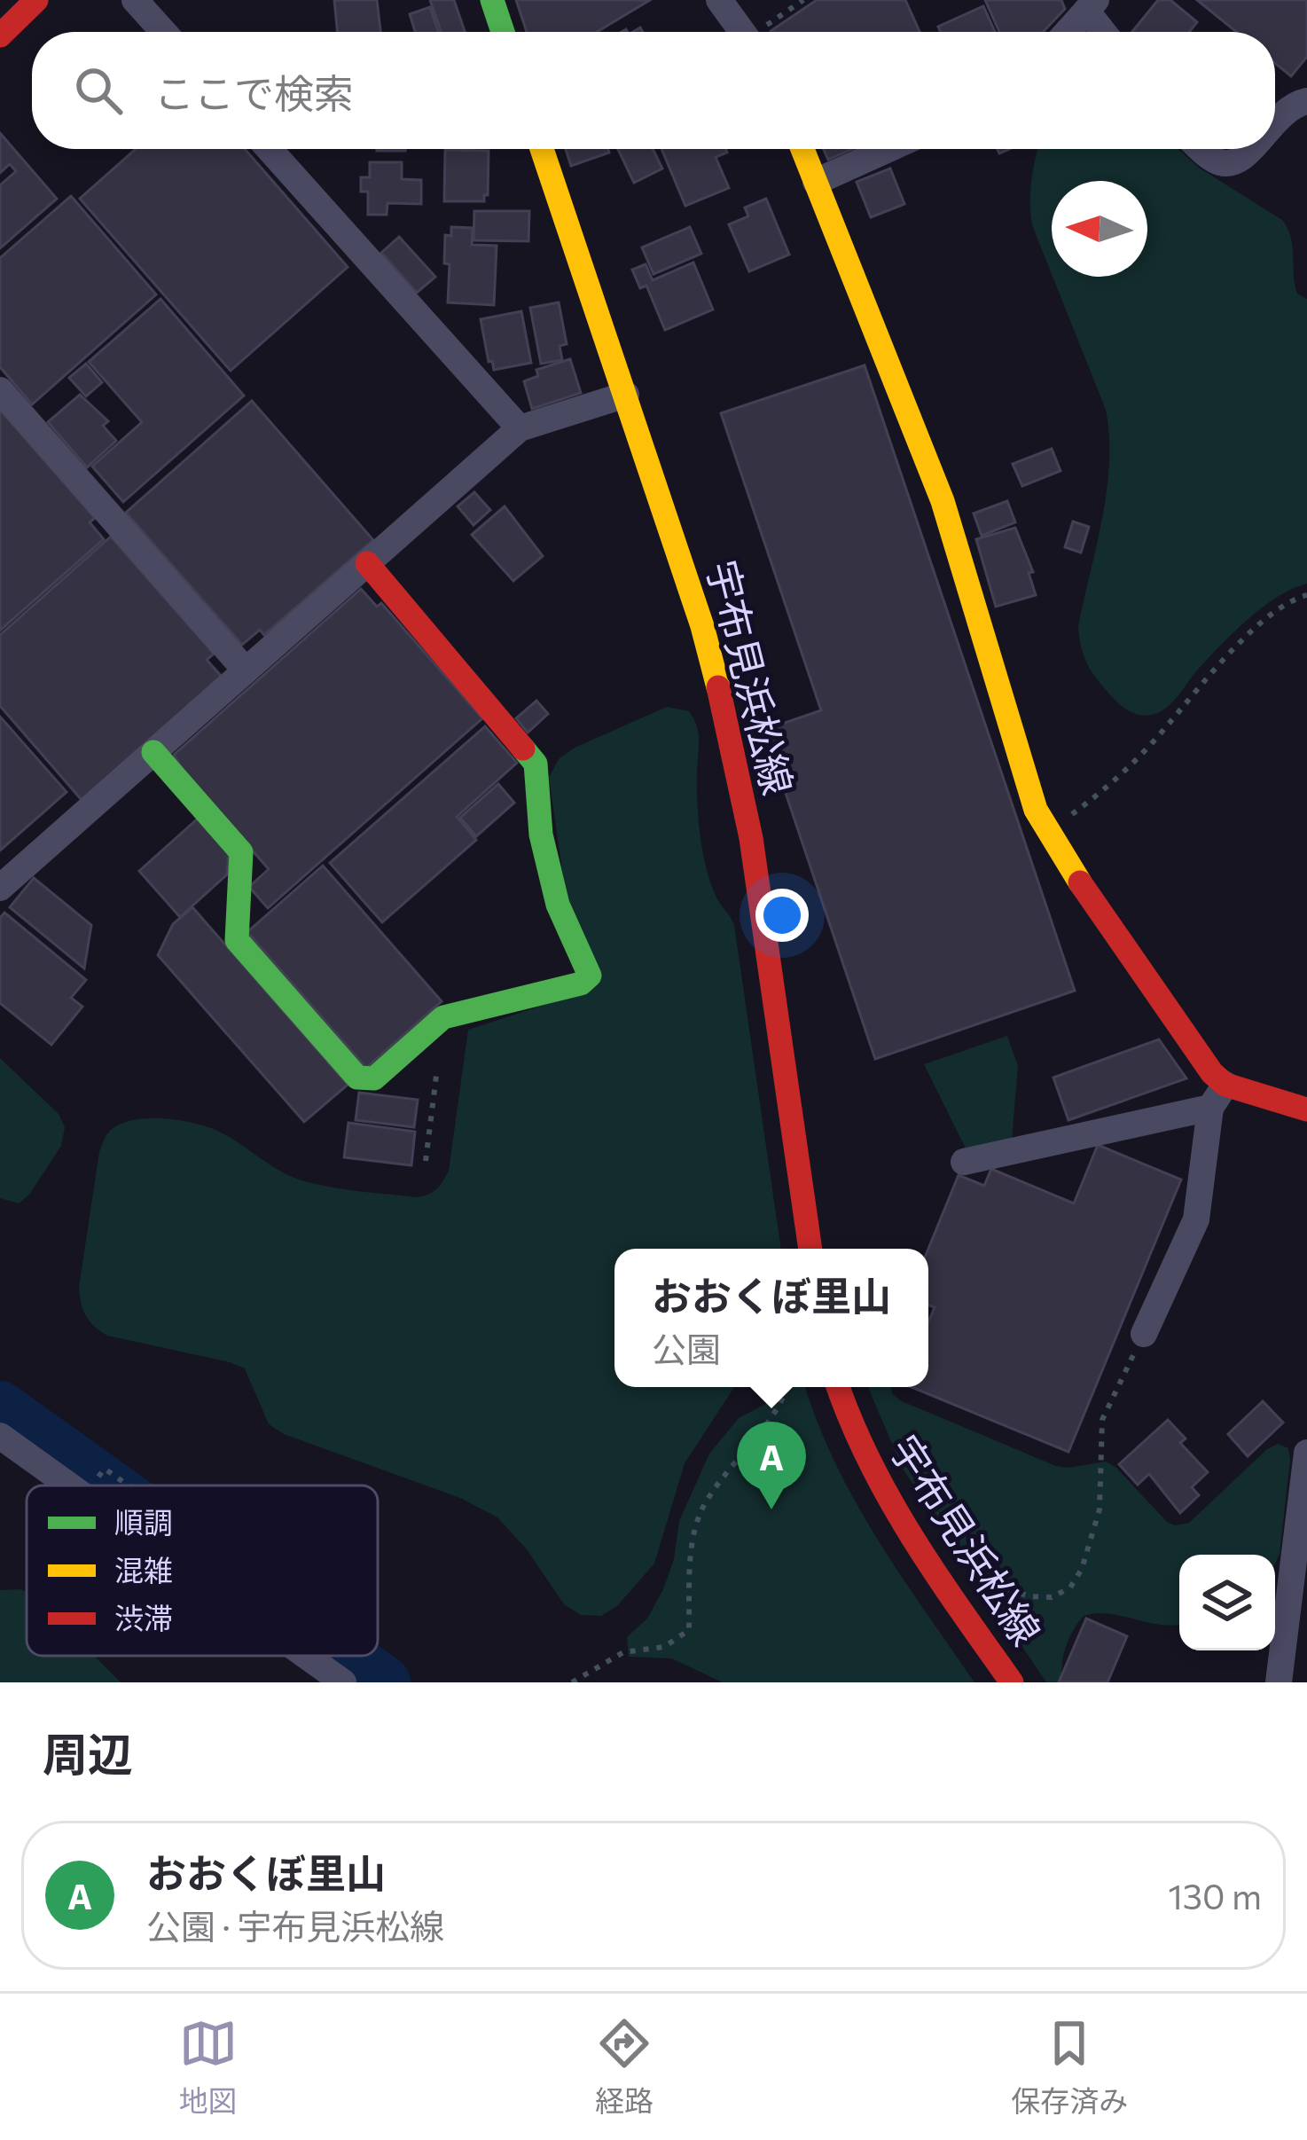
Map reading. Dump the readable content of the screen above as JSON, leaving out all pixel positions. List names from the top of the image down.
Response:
{
  "streets": {
    "street": ["宇布見浜松線"]
  },
  "legend": ["順調", "混雑", "渋滞"],
  "north": "left",
  "page": {
    "search": "ここで検索",
    "popup": ["おおくぼ里山", "公園"],
    "pins": "A",
    "heading": "周辺",
    "list": [
      {
        "mark": "A",
        "name": "おおくぼ里山",
        "note": "公園 · 宇布見浜松線",
        "value": "130 m"
      }
    ],
    "nav": ["地図", "経路", "保存済み"]
  }
}
